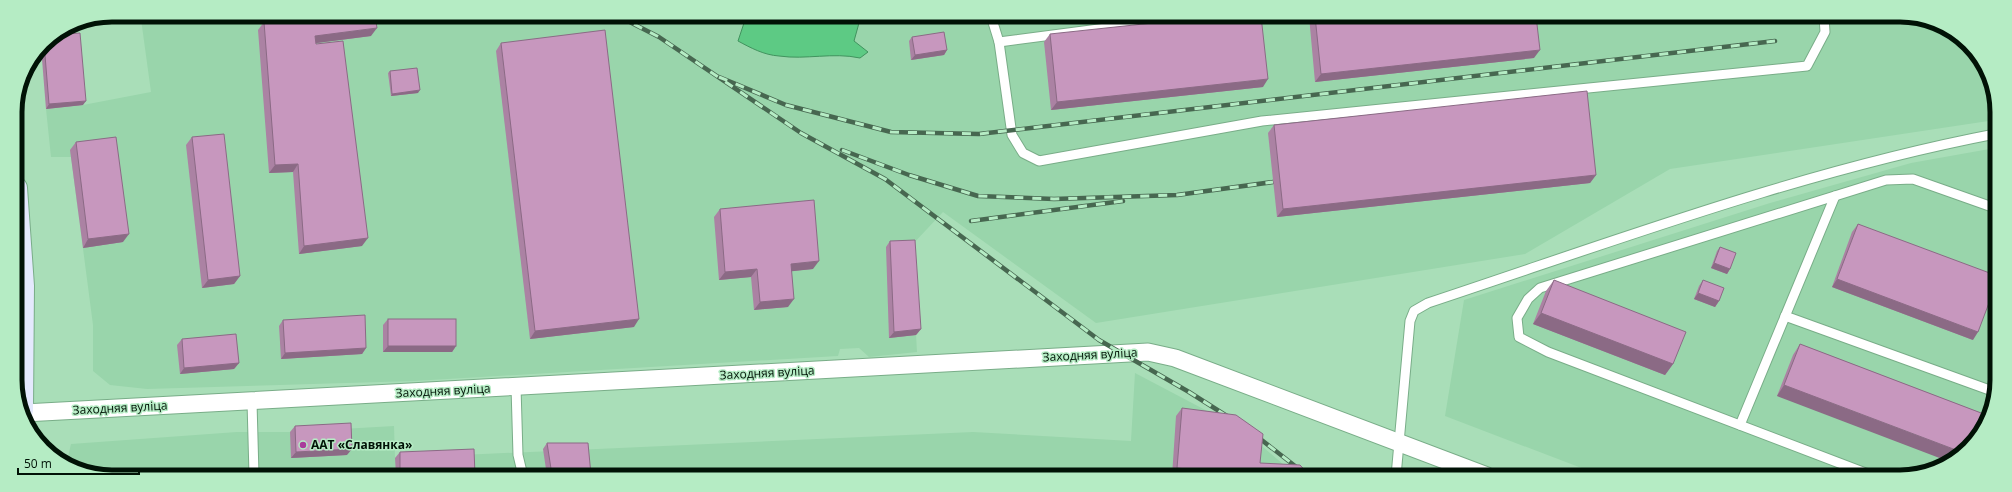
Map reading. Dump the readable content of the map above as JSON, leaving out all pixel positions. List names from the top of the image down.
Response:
{
  "streets": {
    "street": ["Заходняя вуліца"]
  },
  "places": ["ААТ «Славянка»"],
  "scale_bar": "50 m"
}
